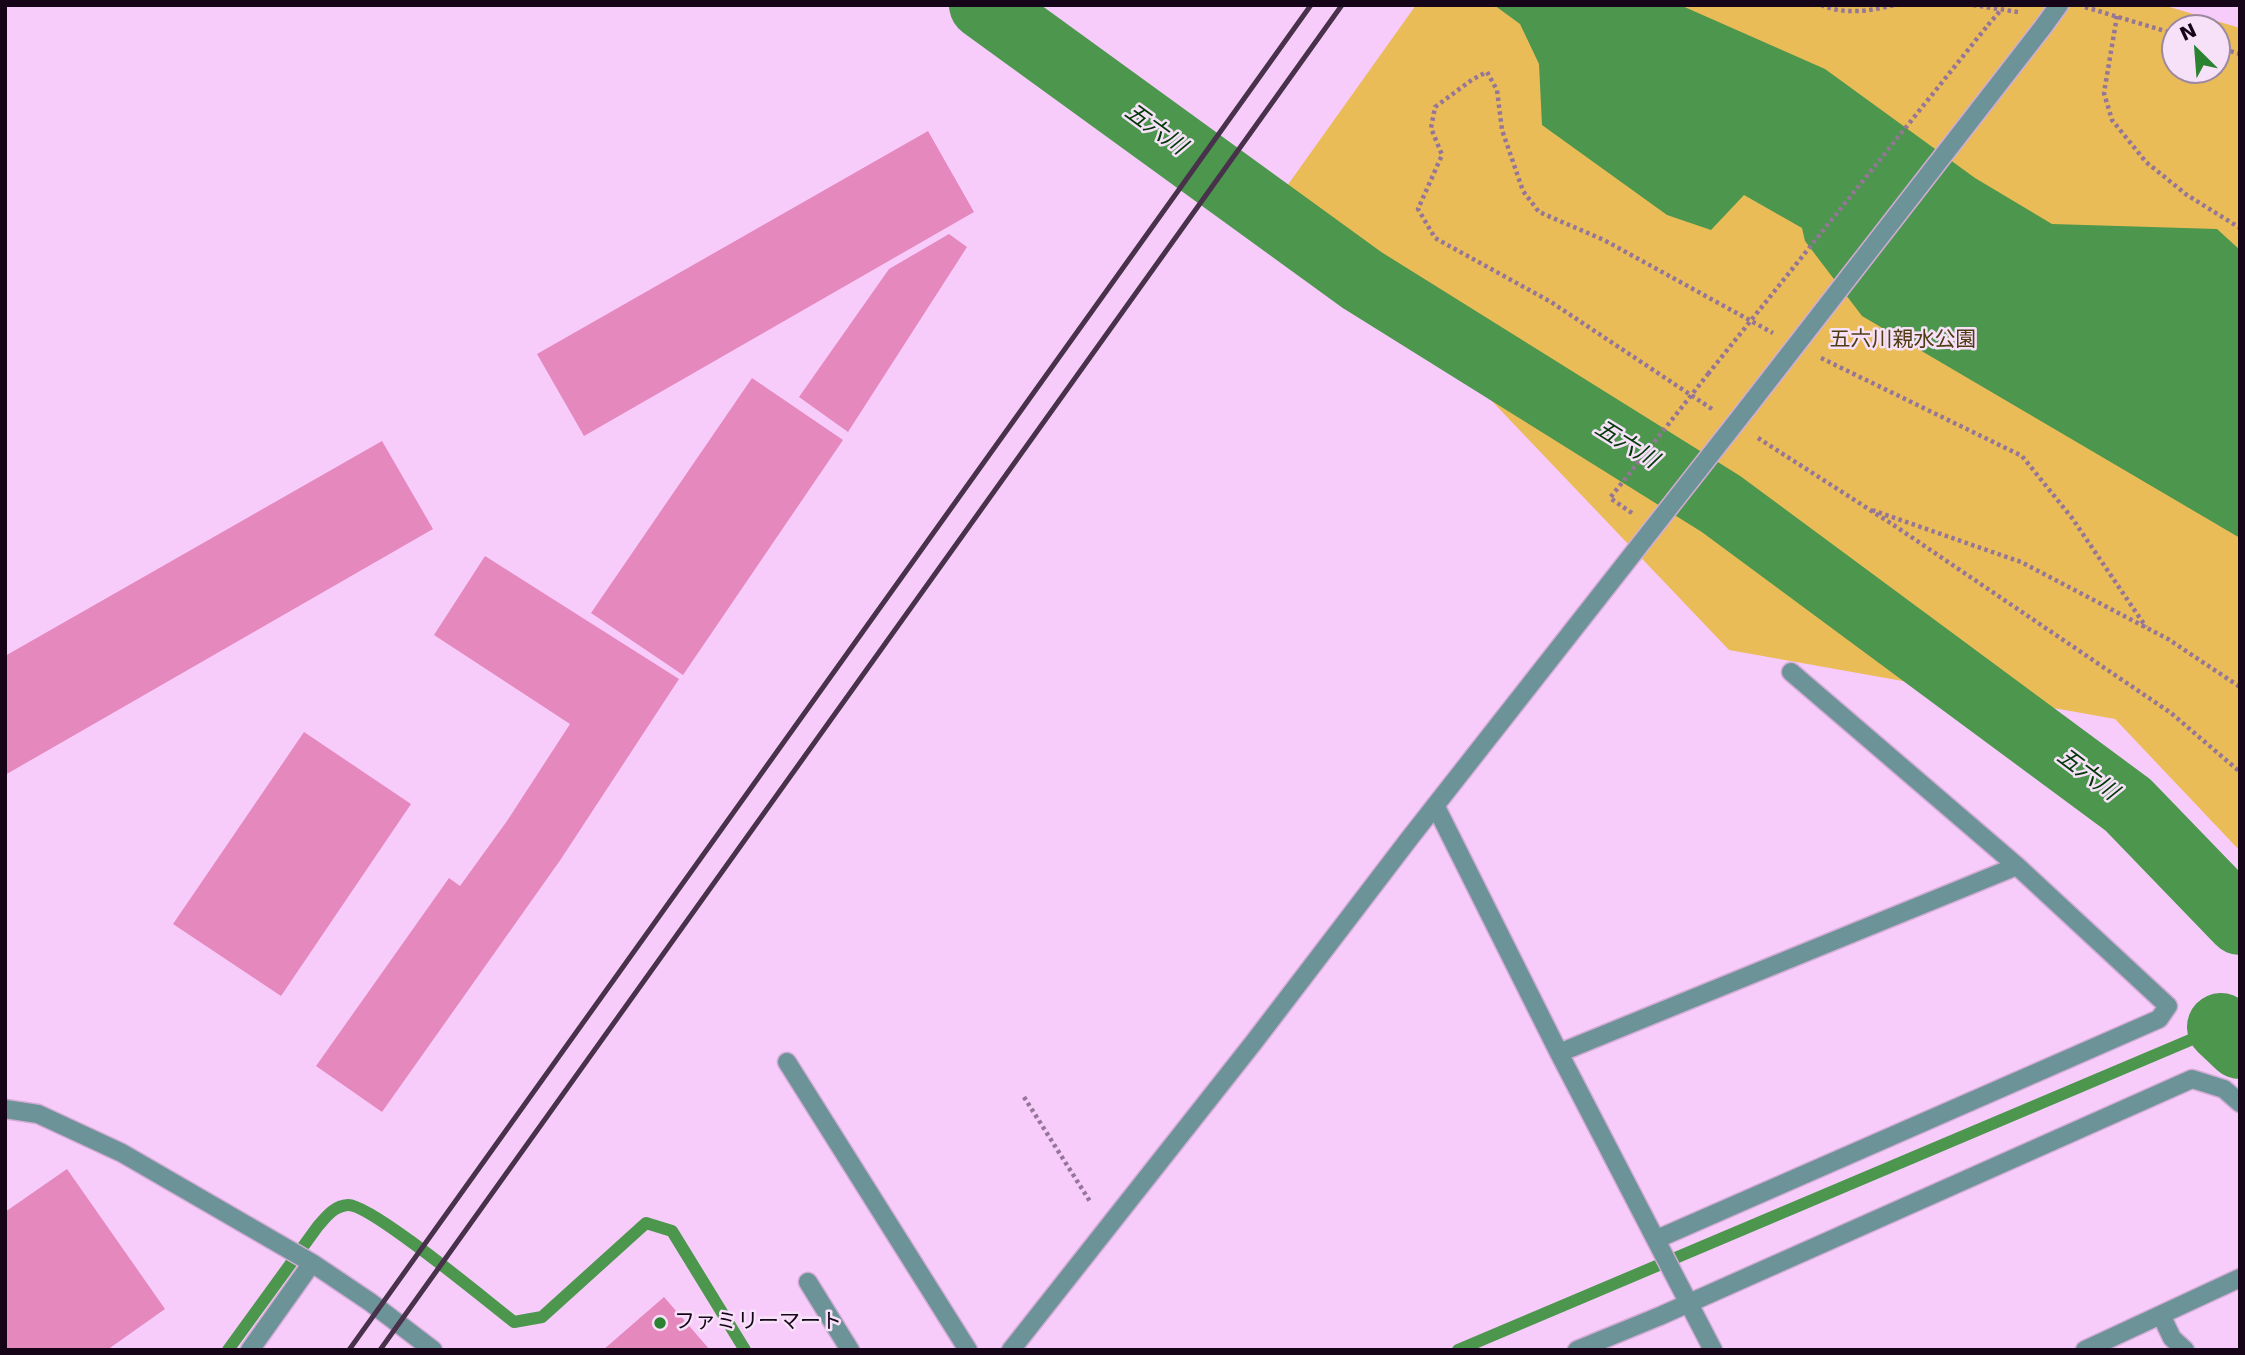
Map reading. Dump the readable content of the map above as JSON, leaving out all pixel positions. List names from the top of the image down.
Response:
{
  "water": ["五六川"],
  "parks": ["五六川親水公園"],
  "places": ["ファミリーマート"],
  "north": "top left"
}
